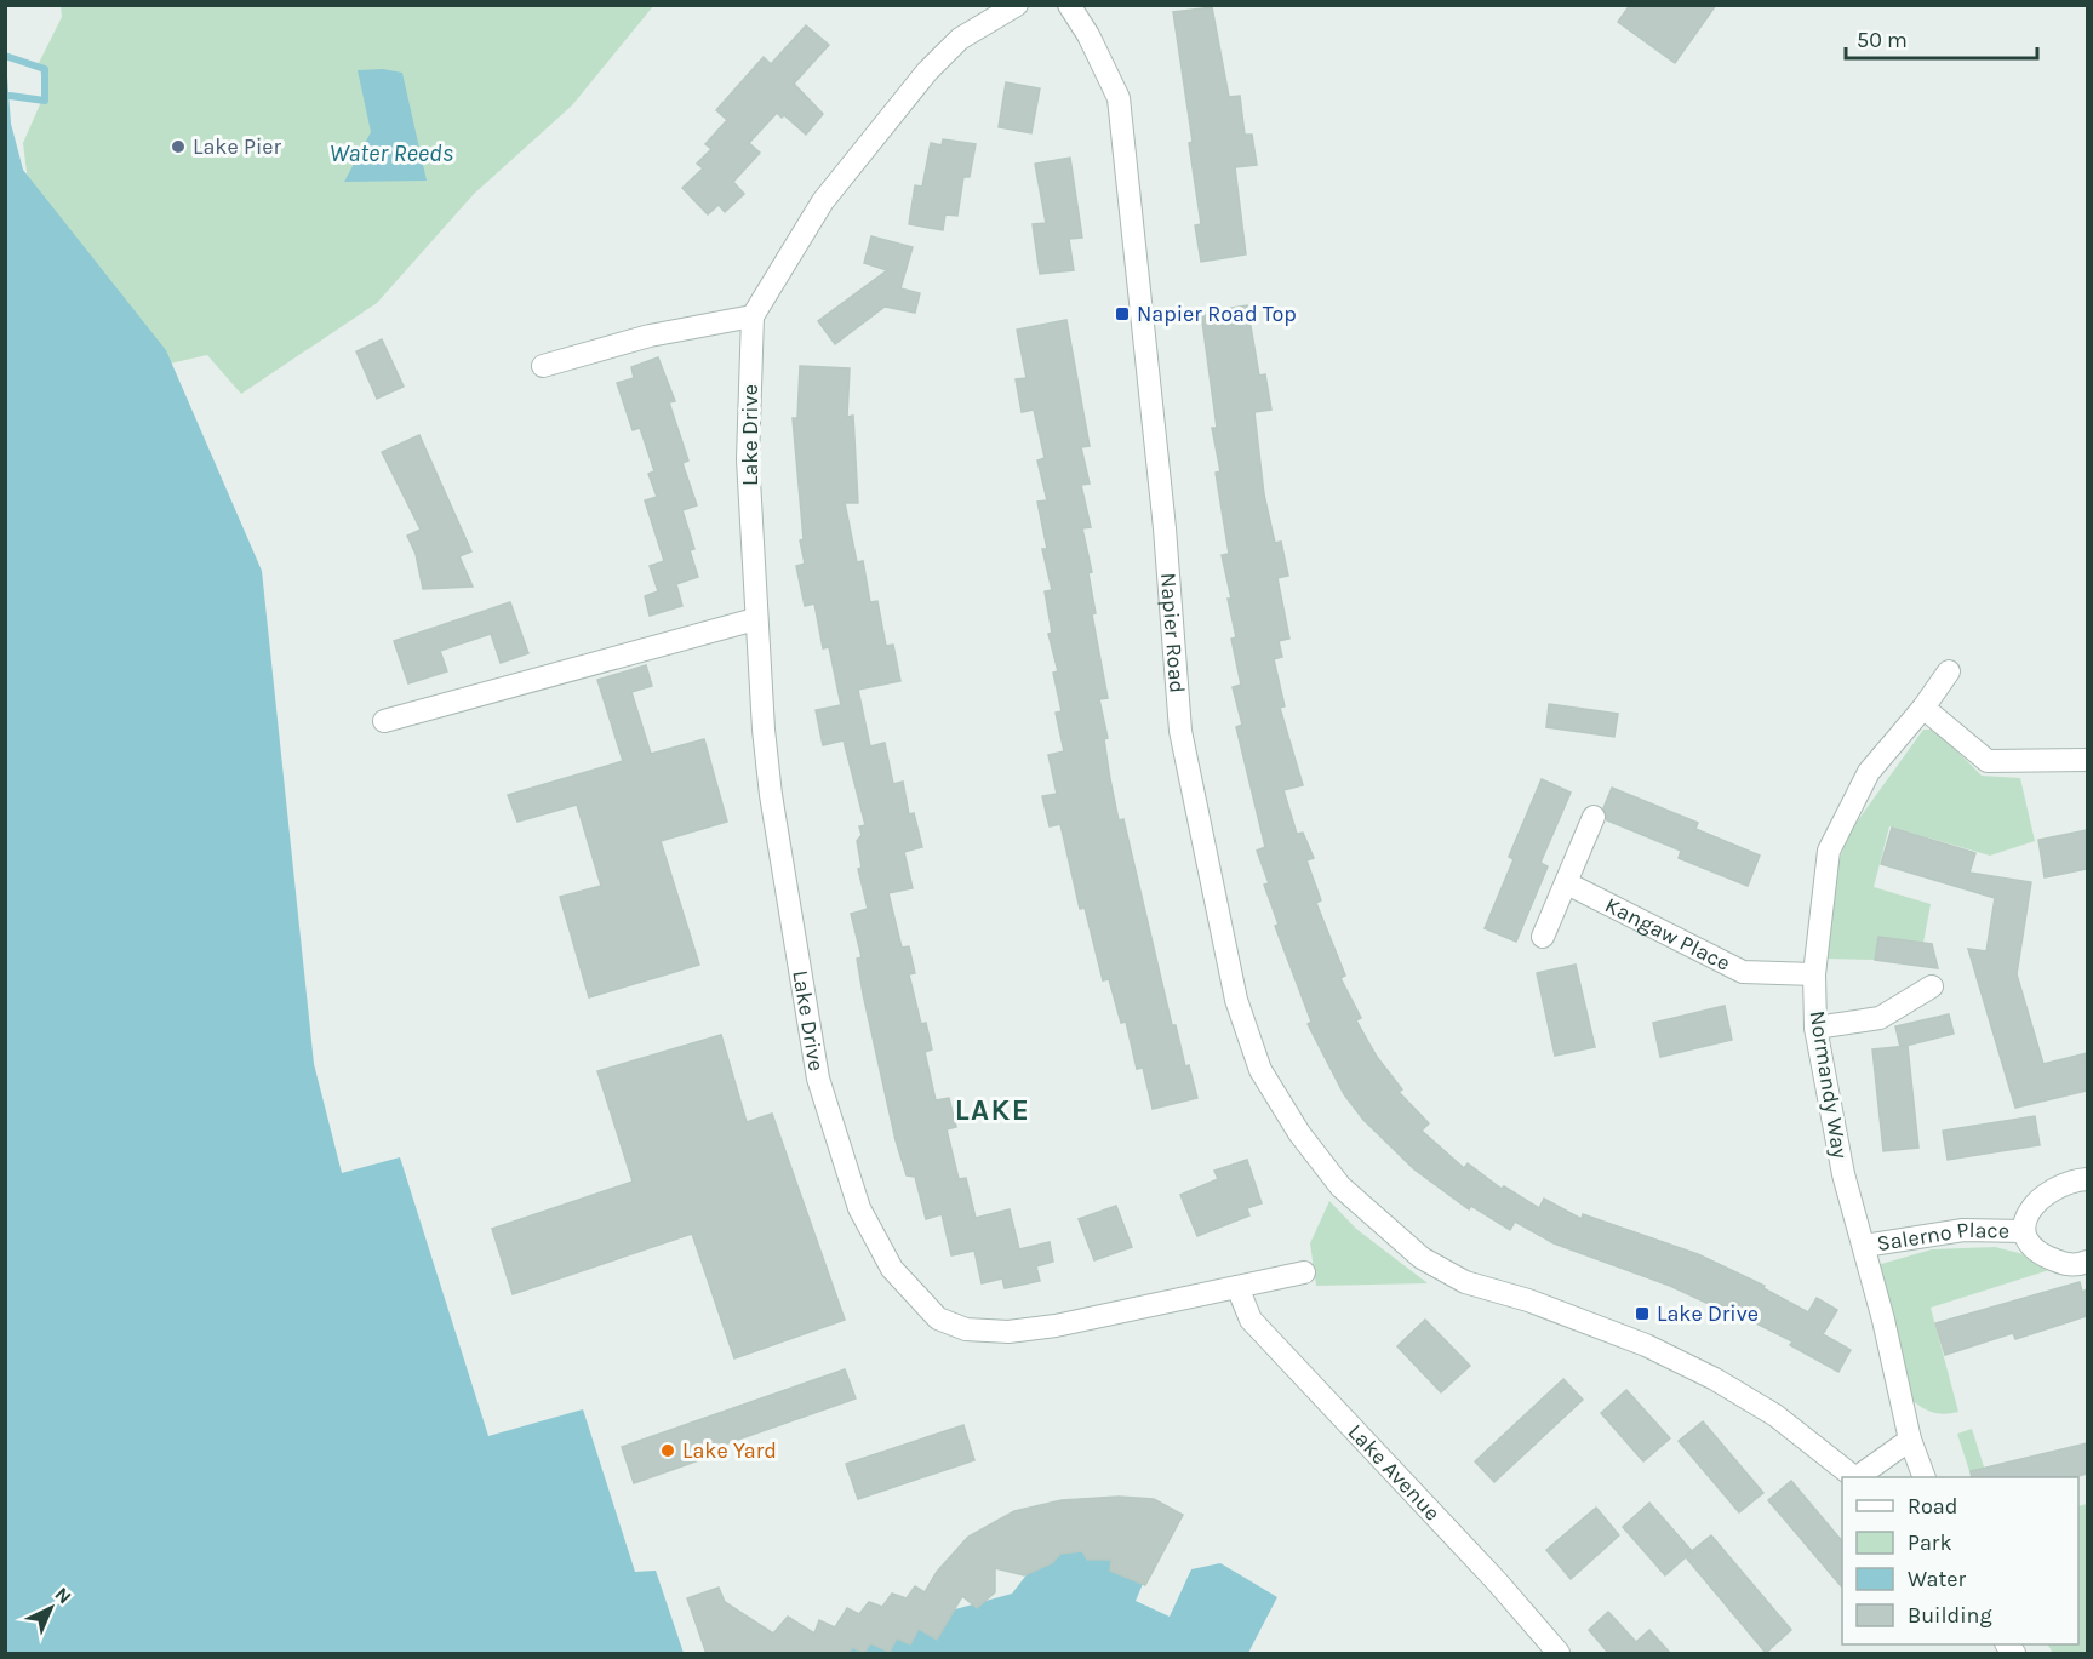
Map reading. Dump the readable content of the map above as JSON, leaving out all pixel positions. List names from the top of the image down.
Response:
{
  "streets": {
    "street": [
      "Lake Drive",
      "Napier Road",
      "Kangaw Place",
      "Normandy Way",
      "Salerno Place",
      "Lake Avenue"
    ]
  },
  "crossings": [
    ["Lake Drive", "Lake Avenue"],
    ["Kangaw Place", "Normandy Way"],
    ["Normandy Way", "Salerno Place"]
  ],
  "districts": ["LAKE"],
  "water": ["Water Reeds"],
  "places": {
    "other": ["Lake Pier", "Lake Yard"],
    "transit": ["Napier Road Top", "Lake Drive"]
  },
  "legend": [
    "Road",
    "Park",
    "Water",
    "Building"
  ],
  "scale_bar": "50 m",
  "north": "top right"
}
